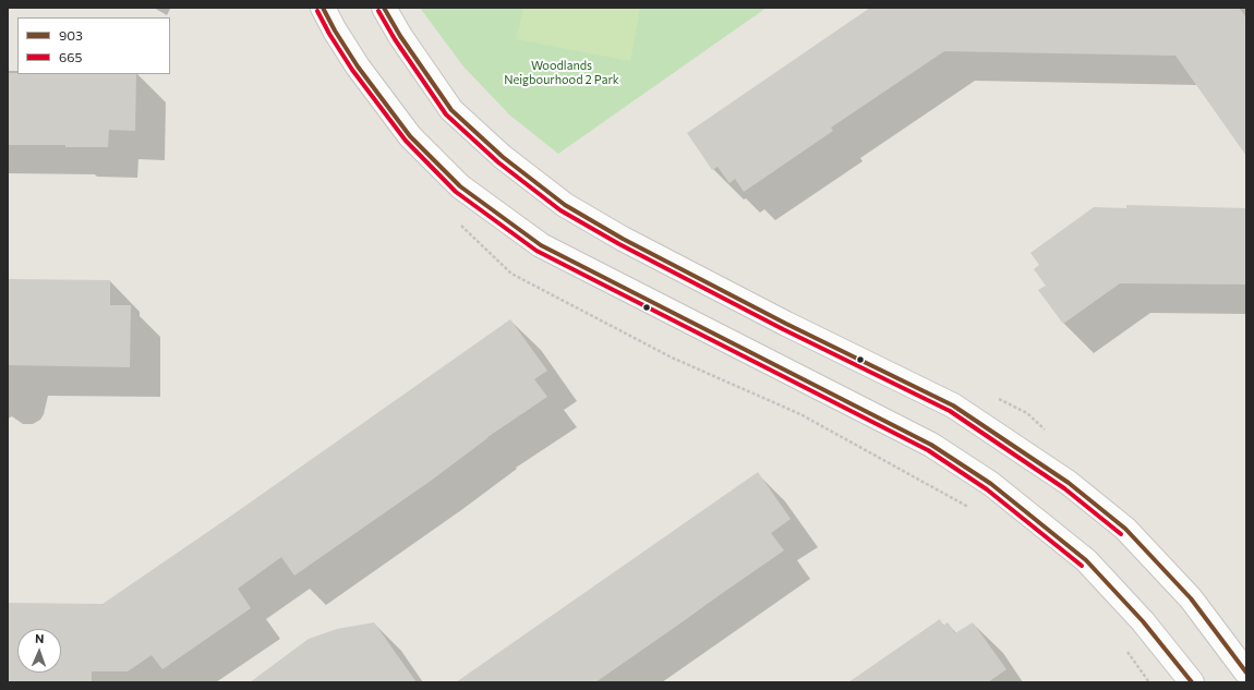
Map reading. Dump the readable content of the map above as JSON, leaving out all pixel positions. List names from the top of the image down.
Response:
{
  "parks": ["Woodlands Neigbourhood 2 Park"],
  "lines": ["transit line 903", "transit line 665"],
  "legend": ["903", "665"],
  "north": "top"
}
